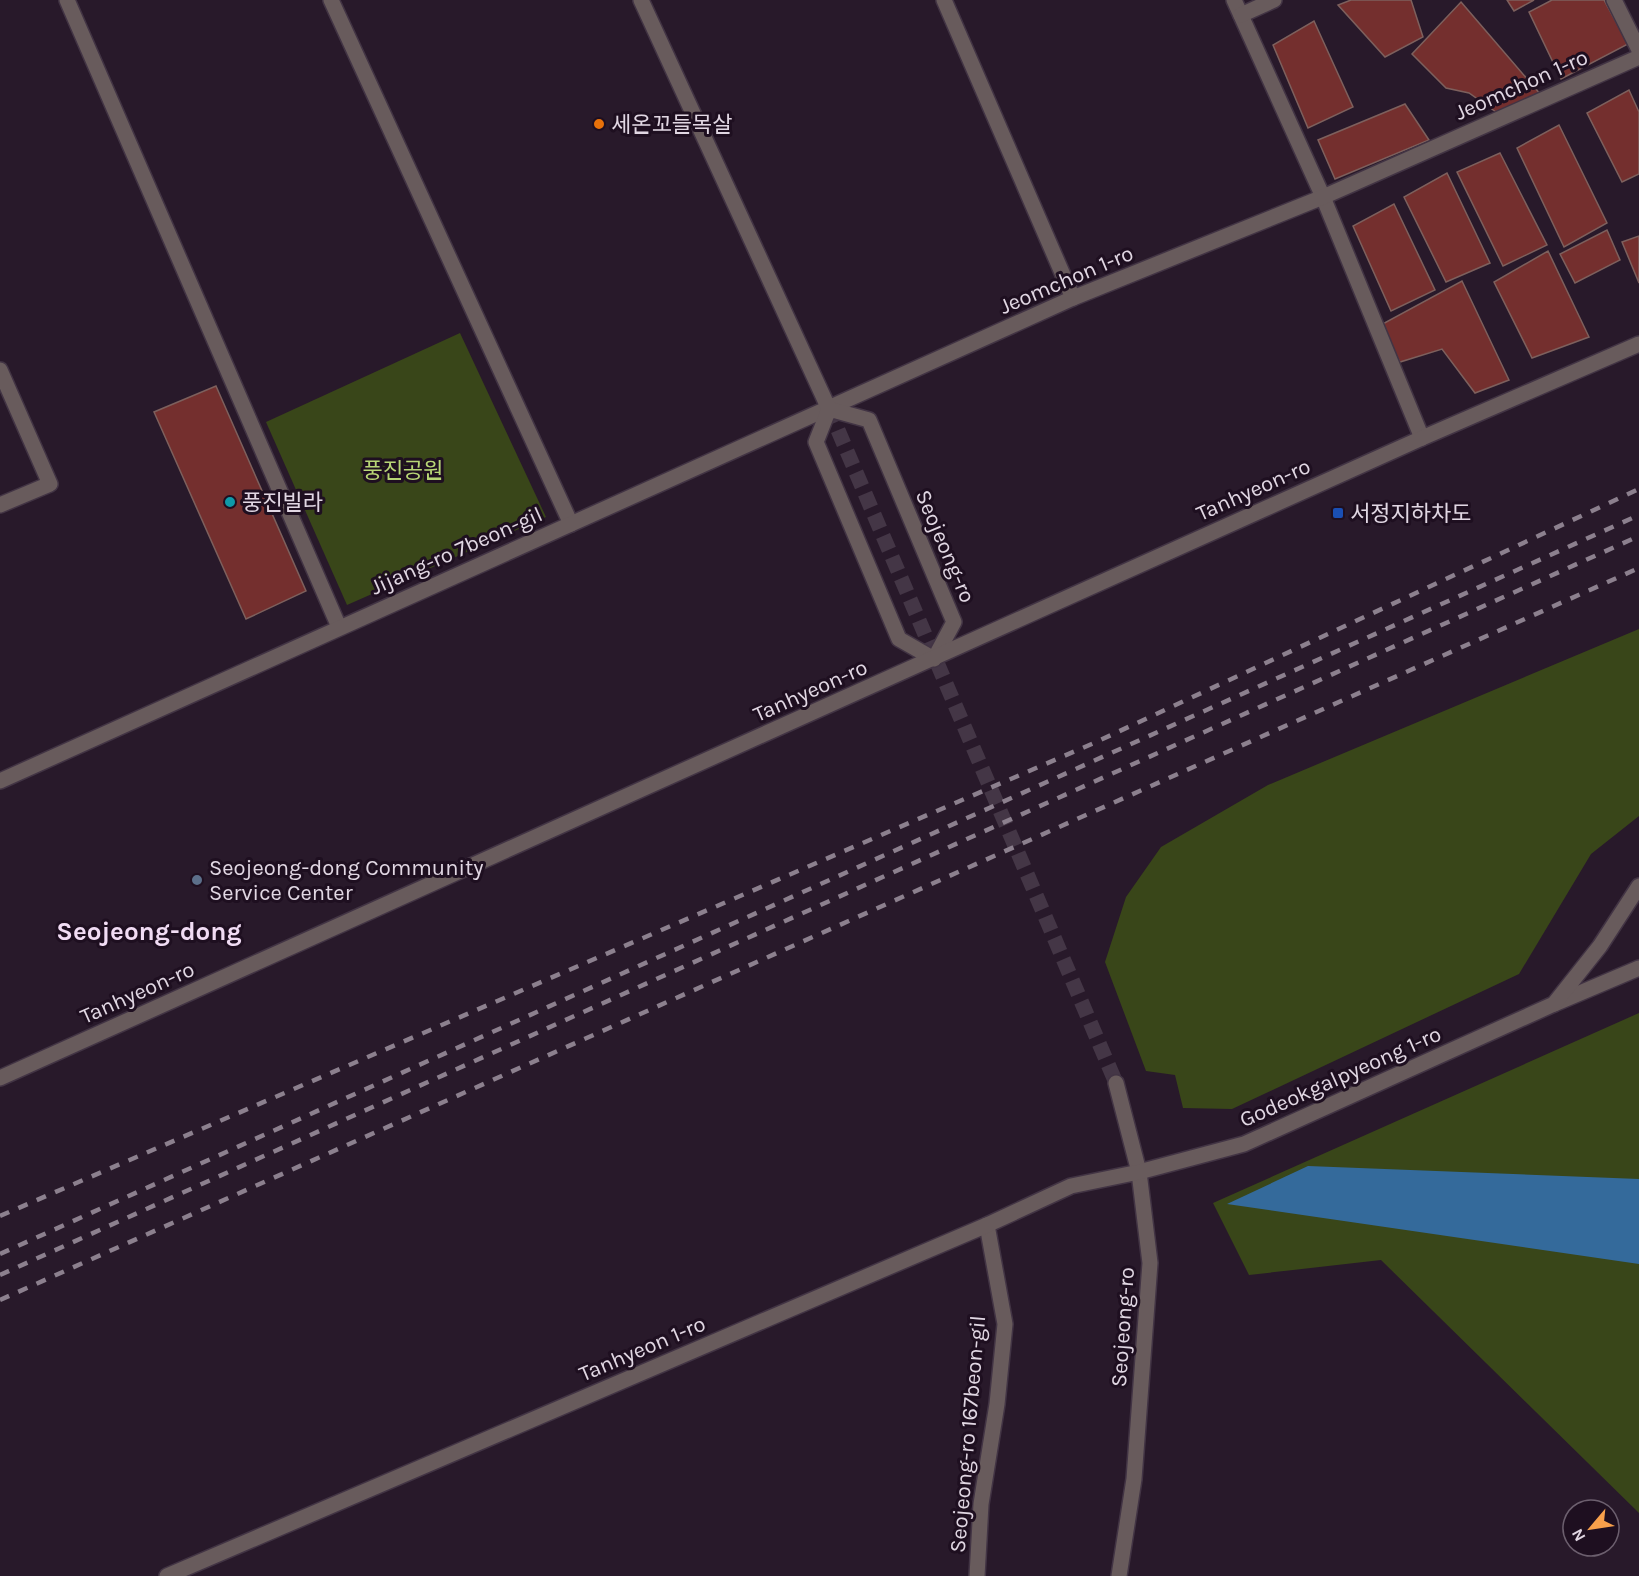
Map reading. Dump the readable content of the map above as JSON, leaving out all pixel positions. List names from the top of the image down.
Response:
{
  "streets": {
    "street": [
      "Jeomchon 1-ro",
      "Tanhyeon-ro",
      "Seojeong-ro",
      "Jijang-ro 7beon-gil",
      "Godeokgalpyeong 1-ro",
      "Tanhyeon 1-ro",
      "Seojeong-ro 167beon-gil"
    ]
  },
  "crossings": [
    ["Jeomchon 1-ro", "Seojeong-ro"],
    ["Jeomchon 1-ro", "Jijang-ro 7beon-gil"],
    ["Tanhyeon-ro", "Seojeong-ro"],
    ["Seojeong-ro", "Godeokgalpyeong 1-ro"],
    ["Seojeong-ro", "Tanhyeon 1-ro"],
    ["Godeokgalpyeong 1-ro", "Tanhyeon 1-ro"],
    ["Tanhyeon 1-ro", "Seojeong-ro 167beon-gil"]
  ],
  "districts": ["Seojeong-dong"],
  "parks": ["풍진공원"],
  "places": {
    "other": ["세온꼬들목살", "풍진빌라", "Seojeong-dong Community Service Center"],
    "transit": ["서정지하차도"]
  },
  "north": "bottom left"
}
